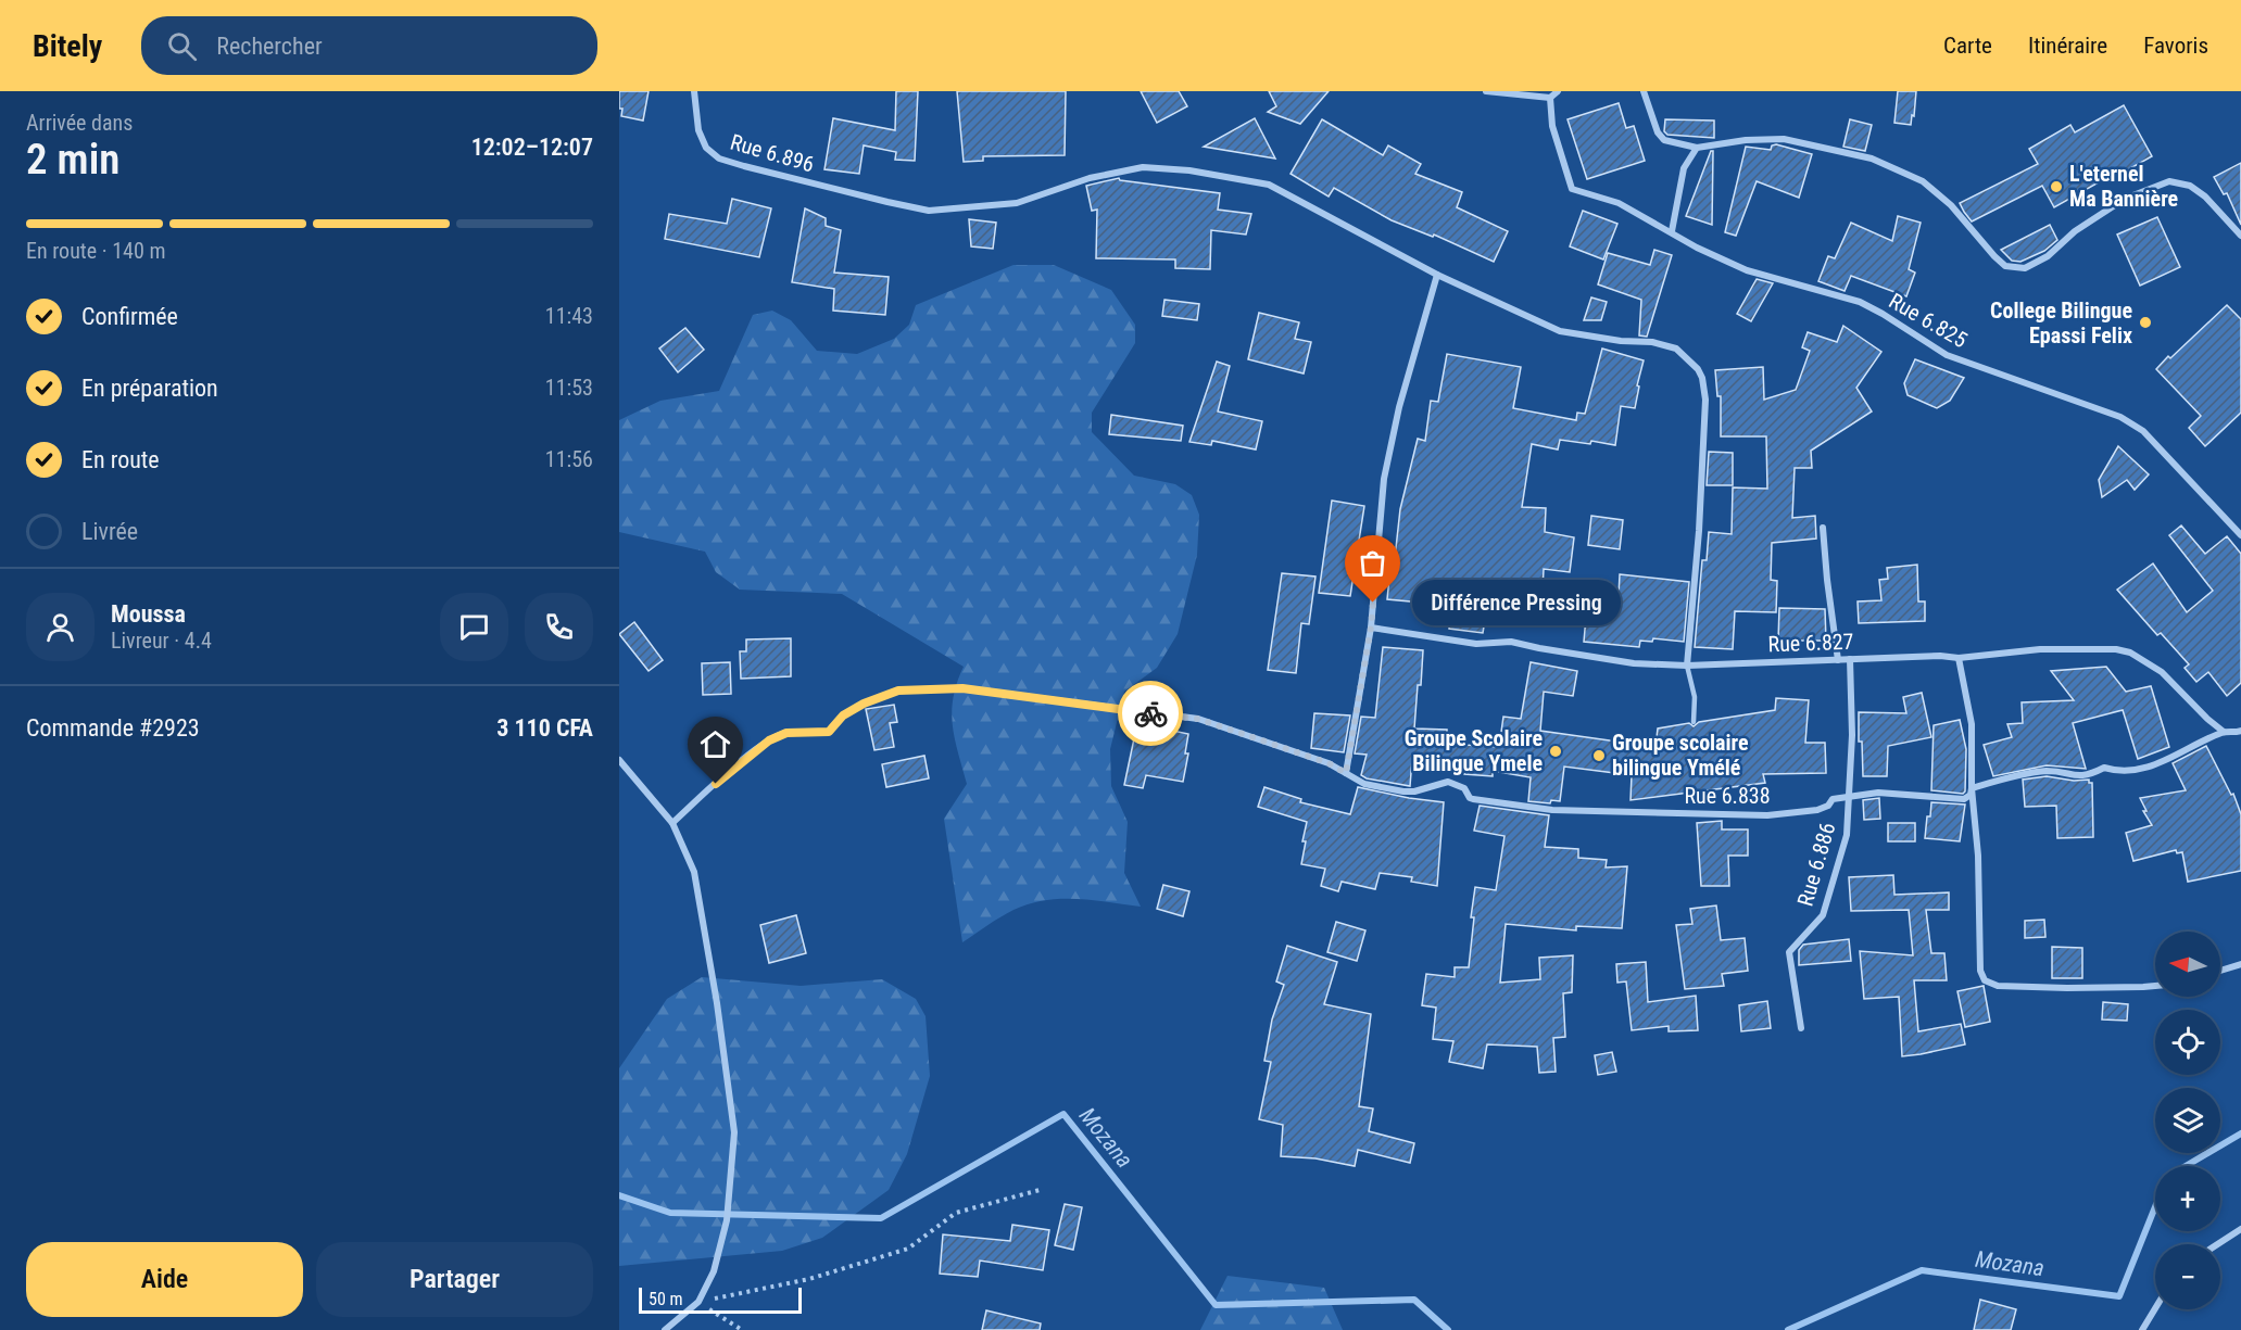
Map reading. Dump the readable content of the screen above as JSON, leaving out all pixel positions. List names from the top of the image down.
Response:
{
  "streets": {
    "street": [
      "Rue 6.896",
      "Rue 6.825",
      "Rue 6.827",
      "Rue 6.838",
      "Rue 6.886"
    ]
  },
  "crossings": [
    ["Rue 6.896", "Rue 6.827"],
    ["Rue 6.827", "Rue 6.838"],
    ["Rue 6.827", "Rue 6.886"],
    ["Rue 6.838", "Rue 6.886"]
  ],
  "water": ["Mozana"],
  "places": [
    "L'eternel Ma Bannière",
    "College Bilingue Epassi Felix",
    "Différence Pressing",
    "Groupe Scolaire Bilingue Ymele",
    "Groupe scolaire bilingue Ymélé"
  ],
  "scale_bar": "50 m",
  "north": "left",
  "page": {
    "header": "Bitely",
    "search": "Rechercher",
    "nav": ["Carte", "Itinéraire", "Favoris"],
    "heading": ["2 min", "Arrivée dans", "12:02–12:07"],
    "panel": [
      "Moussa",
      "Livreur · 4.4",
      "Commande #2923",
      "3 110 CFA"
    ],
    "bar": "En route · 140 m",
    "list": [
      ["Confirmée", "11:43"],
      ["En préparation", "11:53"],
      ["En route", "11:56"],
      "Livrée"
    ],
    "bubble": "Différence Pressing",
    "map_buttons": ["+", "−"],
    "buttons": ["Aide", "Partager"],
    "scale": "50 m"
  }
}
